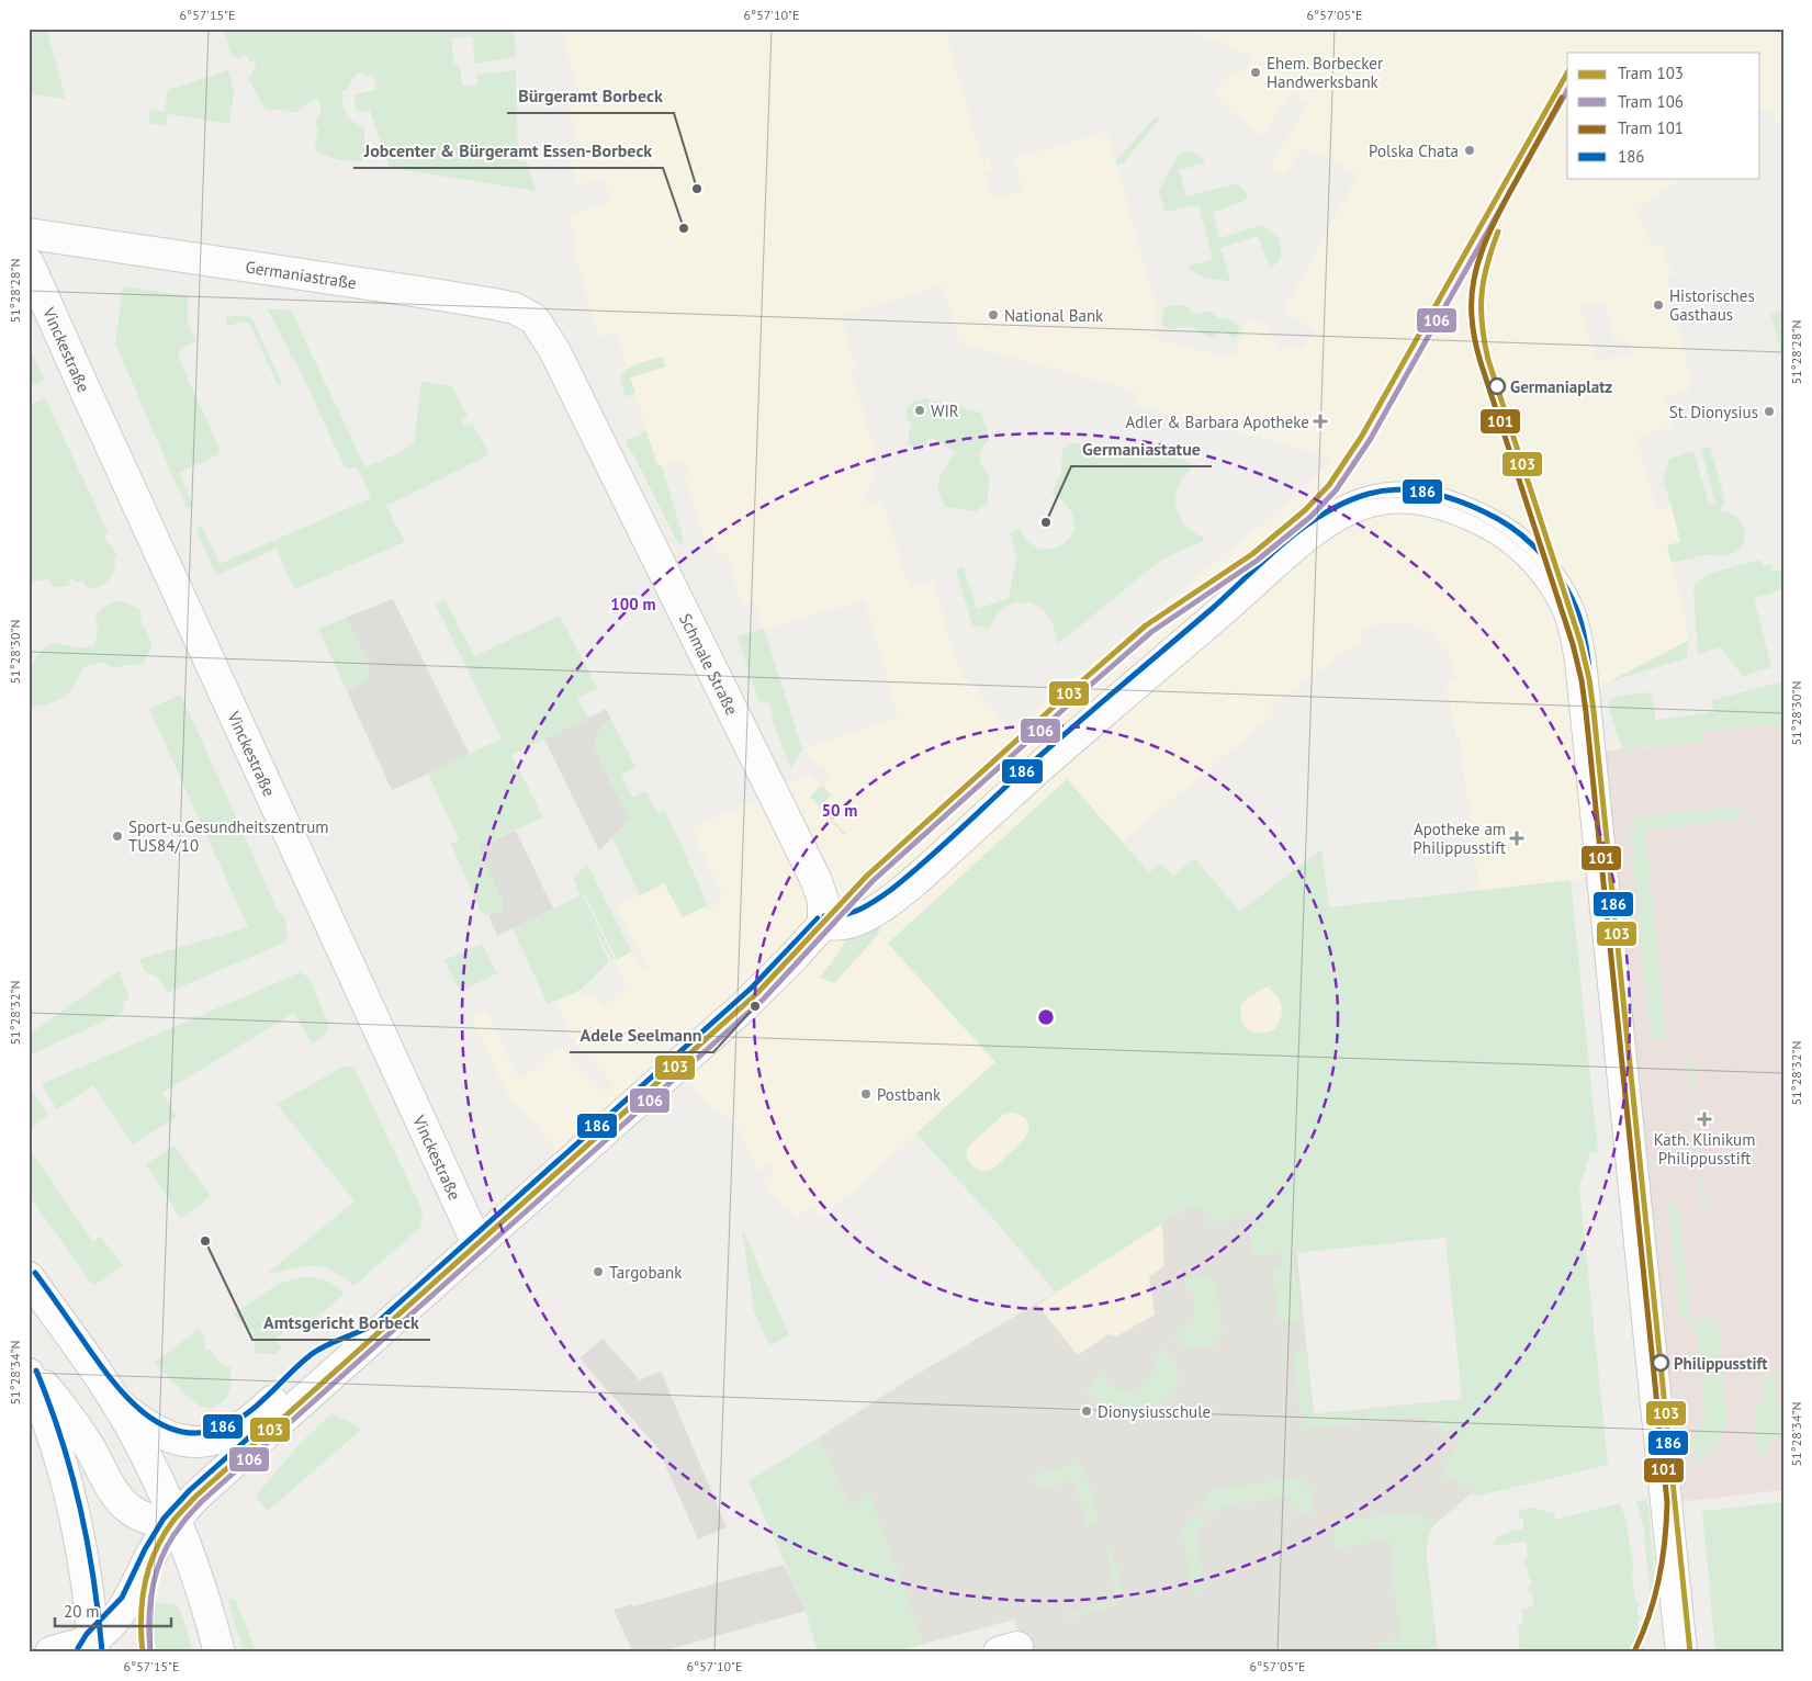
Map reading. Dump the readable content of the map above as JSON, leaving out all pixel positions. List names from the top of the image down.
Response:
{
  "streets": {
    "street": ["Germaniastraße", "Vinckestraße", "Schmale Straße"]
  },
  "crossings": [
    ["Germaniastraße", "Schmale Straße"]
  ],
  "places": {
    "other": [
      "Ehem. Borbecker Handwerksbank",
      "Polska Chata",
      "Bürgeramt Borbeck",
      "Jobcenter & Bürgeramt Essen-Borbeck",
      "Historisches Gasthaus",
      "National Bank",
      "Germaniaplatz",
      "WIR",
      "St. Dionysius",
      "Germaniastatue",
      "Sport-u.Gesundheitszentrum TUS84/10",
      "Adele Seelmann",
      "Postbank",
      "Amtsgericht Borbeck",
      "Targobank",
      "Philippusstift",
      "Dionysiusschule"
    ],
    "health": ["Adler & Barbara Apotheke", "Apotheke am Philippusstift", "Kath. Klinikum Philippusstift"]
  },
  "lines": [
    "tram line 103",
    "tram line 106",
    "tram line 101",
    "transit line 186"
  ],
  "legend": [
    "Tram 103",
    "Tram 106",
    "Tram 101",
    "186"
  ],
  "scale_bar": "20 m",
  "coordinates": [
    "6°57'15\"E",
    "6°57'10\"E",
    "6°57'05\"E",
    "51°28'28\"N",
    "51°28'30\"N",
    "51°28'32\"N",
    "51°28'34\"N"
  ],
  "rings": ["100 m", "50 m"]
}
